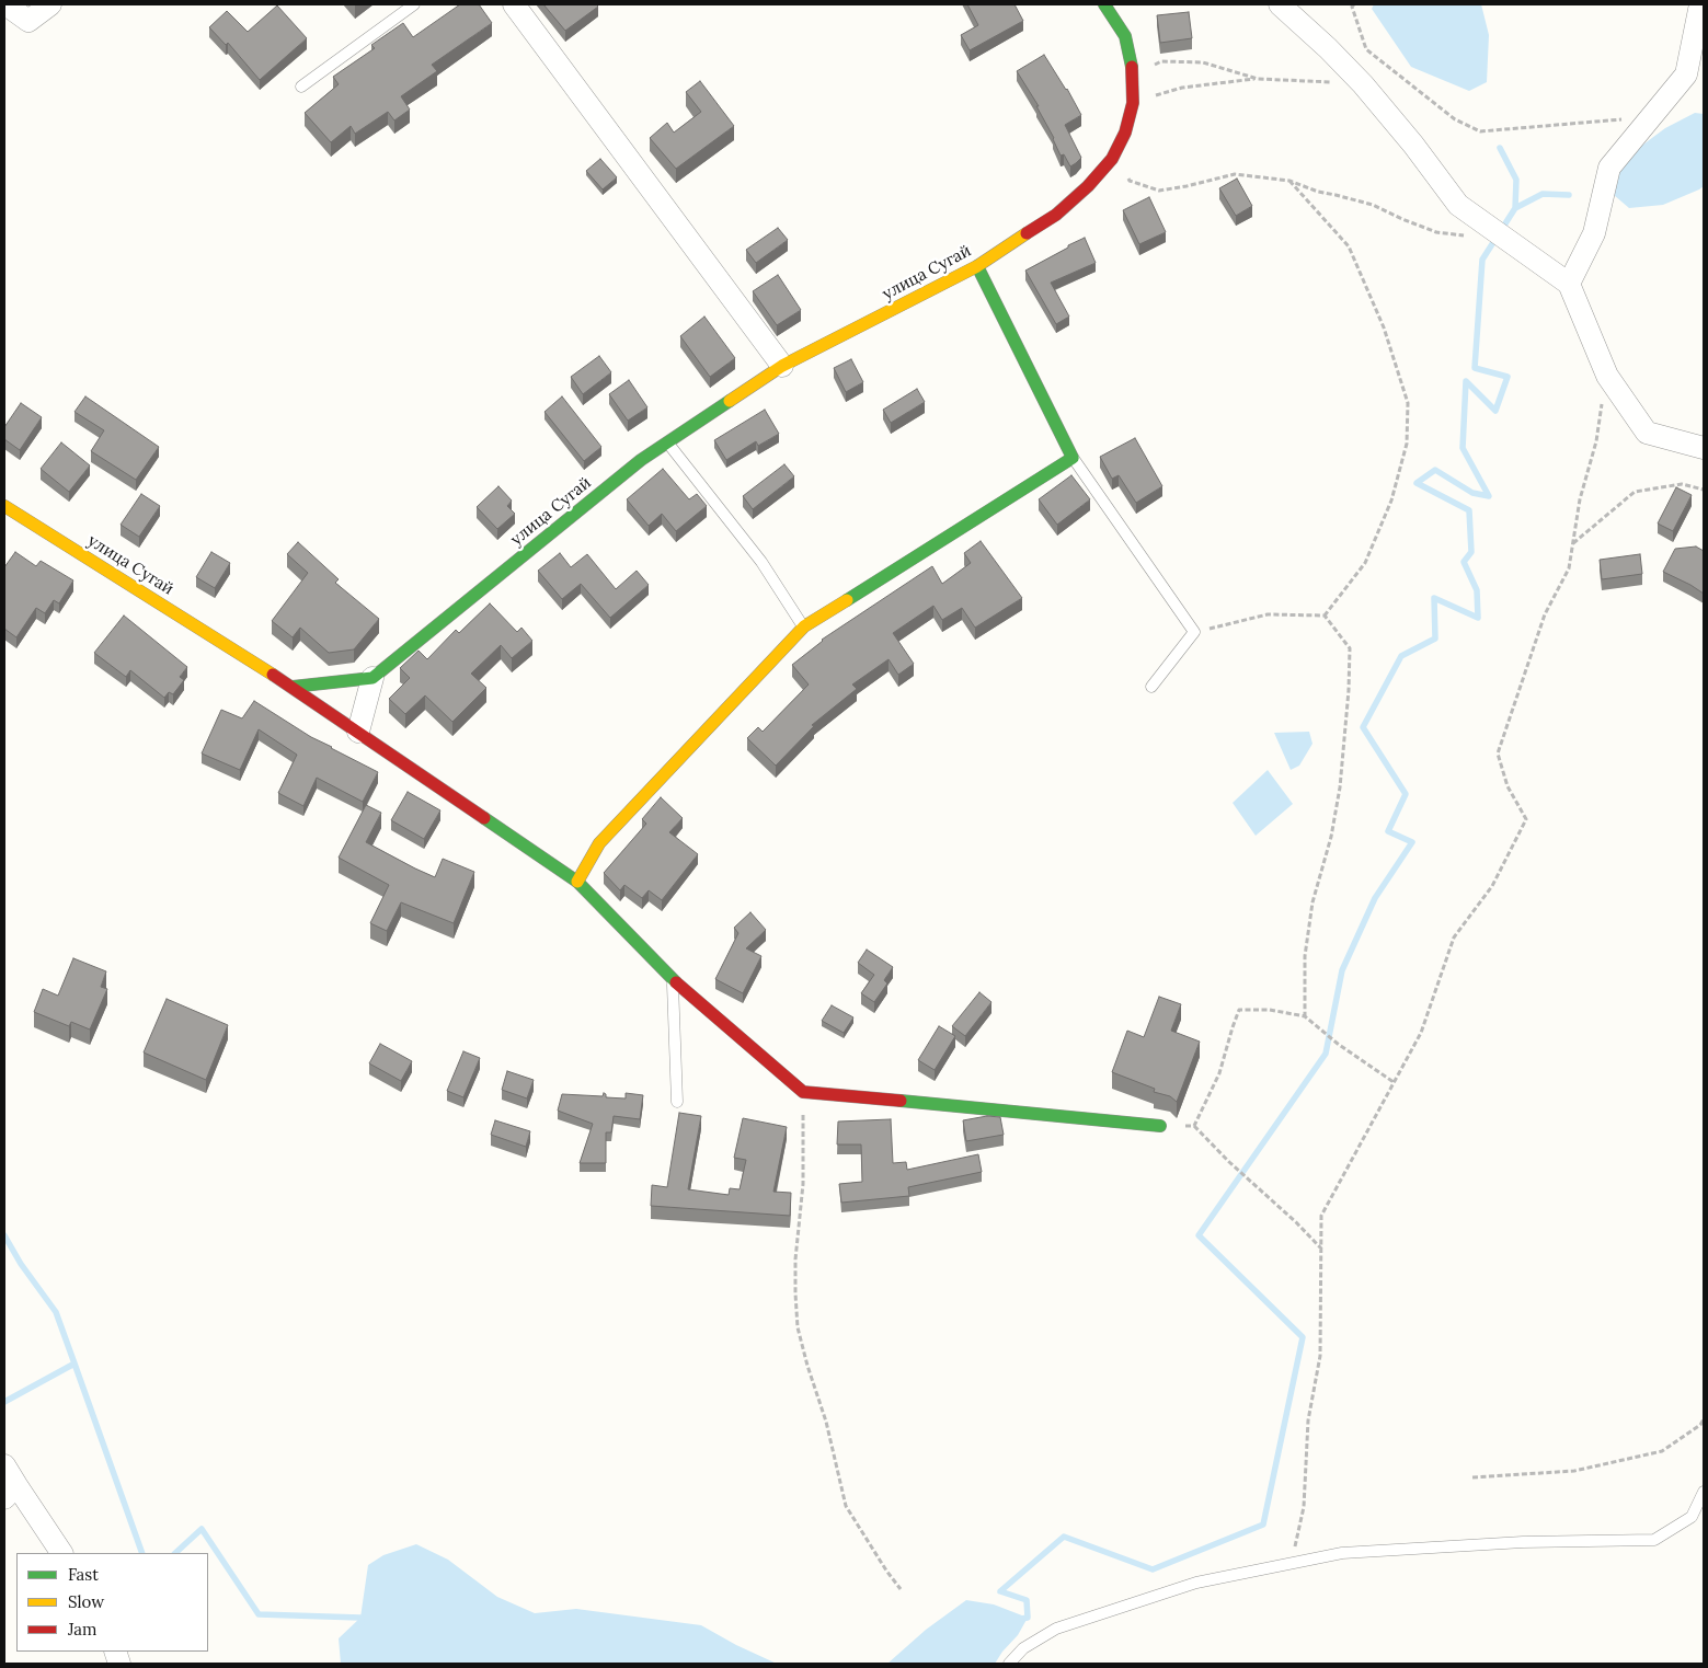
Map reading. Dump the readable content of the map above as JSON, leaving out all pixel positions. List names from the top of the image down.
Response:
{
  "streets": {
    "street": ["улица Сугай"]
  },
  "legend": ["Fast", "Slow", "Jam"]
}
